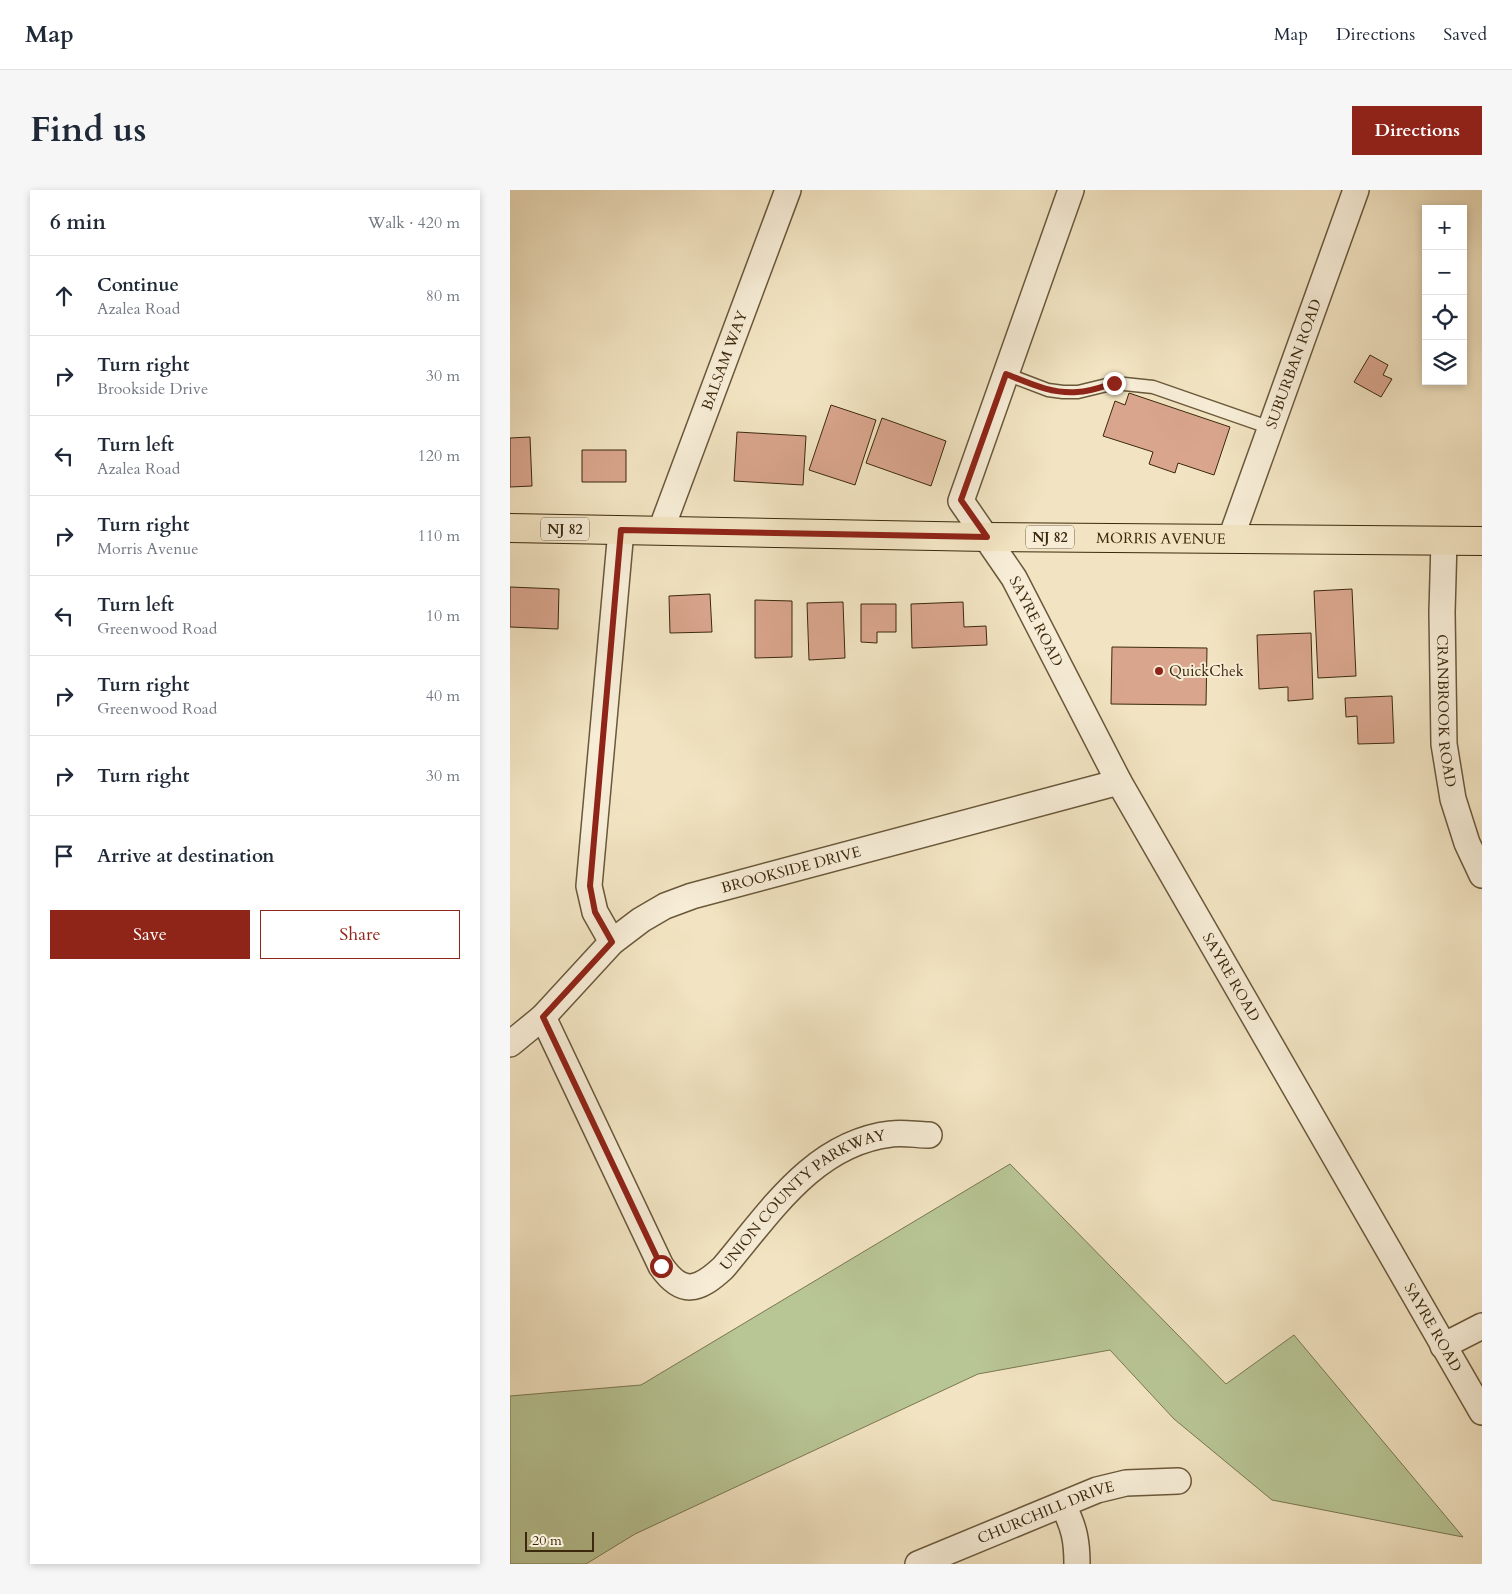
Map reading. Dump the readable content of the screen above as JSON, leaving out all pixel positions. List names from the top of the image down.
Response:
{
  "streets": {
    "main road": ["NJ 82", "MORRIS AVENUE"],
    "street": [
      "BALSAM WAY",
      "SUBURBAN ROAD",
      "SAYRE ROAD",
      "CRANBROOK ROAD",
      "BROOKSIDE DRIVE",
      "UNION COUNTY PARKWAY",
      "CHURCHILL DRIVE"
    ]
  },
  "crossings": [
    ["BALSAM WAY", "MORRIS AVENUE"],
    ["SUBURBAN ROAD", "MORRIS AVENUE"],
    ["MORRIS AVENUE", "SAYRE ROAD"],
    ["MORRIS AVENUE", "CRANBROOK ROAD"],
    ["SAYRE ROAD", "BROOKSIDE DRIVE"],
    ["BROOKSIDE DRIVE", "UNION COUNTY PARKWAY"]
  ],
  "places": ["QuickChek"],
  "scale_bar": "20 m",
  "page": {
    "header": "Map",
    "nav": ["Map", "Directions", "Saved"],
    "title": "Find us",
    "buttons": [
      "Directions",
      ["Save", "Share"]
    ],
    "heading": ["6 min", "Walk · 420 m"],
    "map_buttons": ["+", "−"],
    "list": [
      ["Continue", "Azalea Road", "80 m"],
      ["Turn right", "Brookside Drive", "30 m"],
      ["Turn left", "Azalea Road", "120 m"],
      ["Turn right", "Morris Avenue", "110 m"],
      ["Turn left", "Greenwood Road", "10 m"],
      ["Turn right", "Greenwood Road", "40 m"],
      ["Turn right", "30 m"],
      "Arrive at destination"
    ],
    "scale": "20 m"
  }
}
